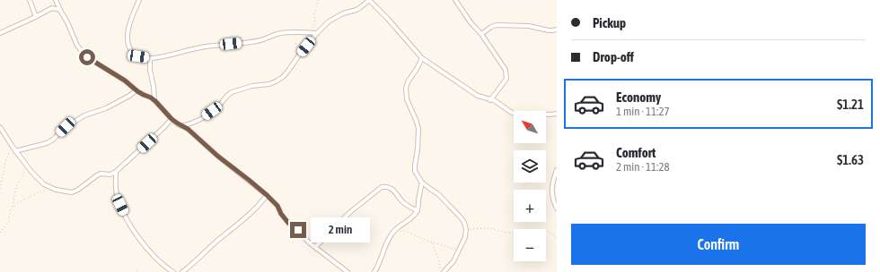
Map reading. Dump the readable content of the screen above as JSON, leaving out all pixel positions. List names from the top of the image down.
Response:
{
  "north": "top left",
  "page": {
    "banner": ["Pickup", "Drop-off"],
    "list": [
      {
        "name": "Economy",
        "note": "1 min · 11:27",
        "value": "$1.21"
      },
      {
        "name": "Comfort",
        "note": "2 min · 11:28",
        "value": "$1.63"
      }
    ],
    "map_buttons": ["+", "−"],
    "buttons": "Confirm",
    "bubble": "2 min"
  }
}
